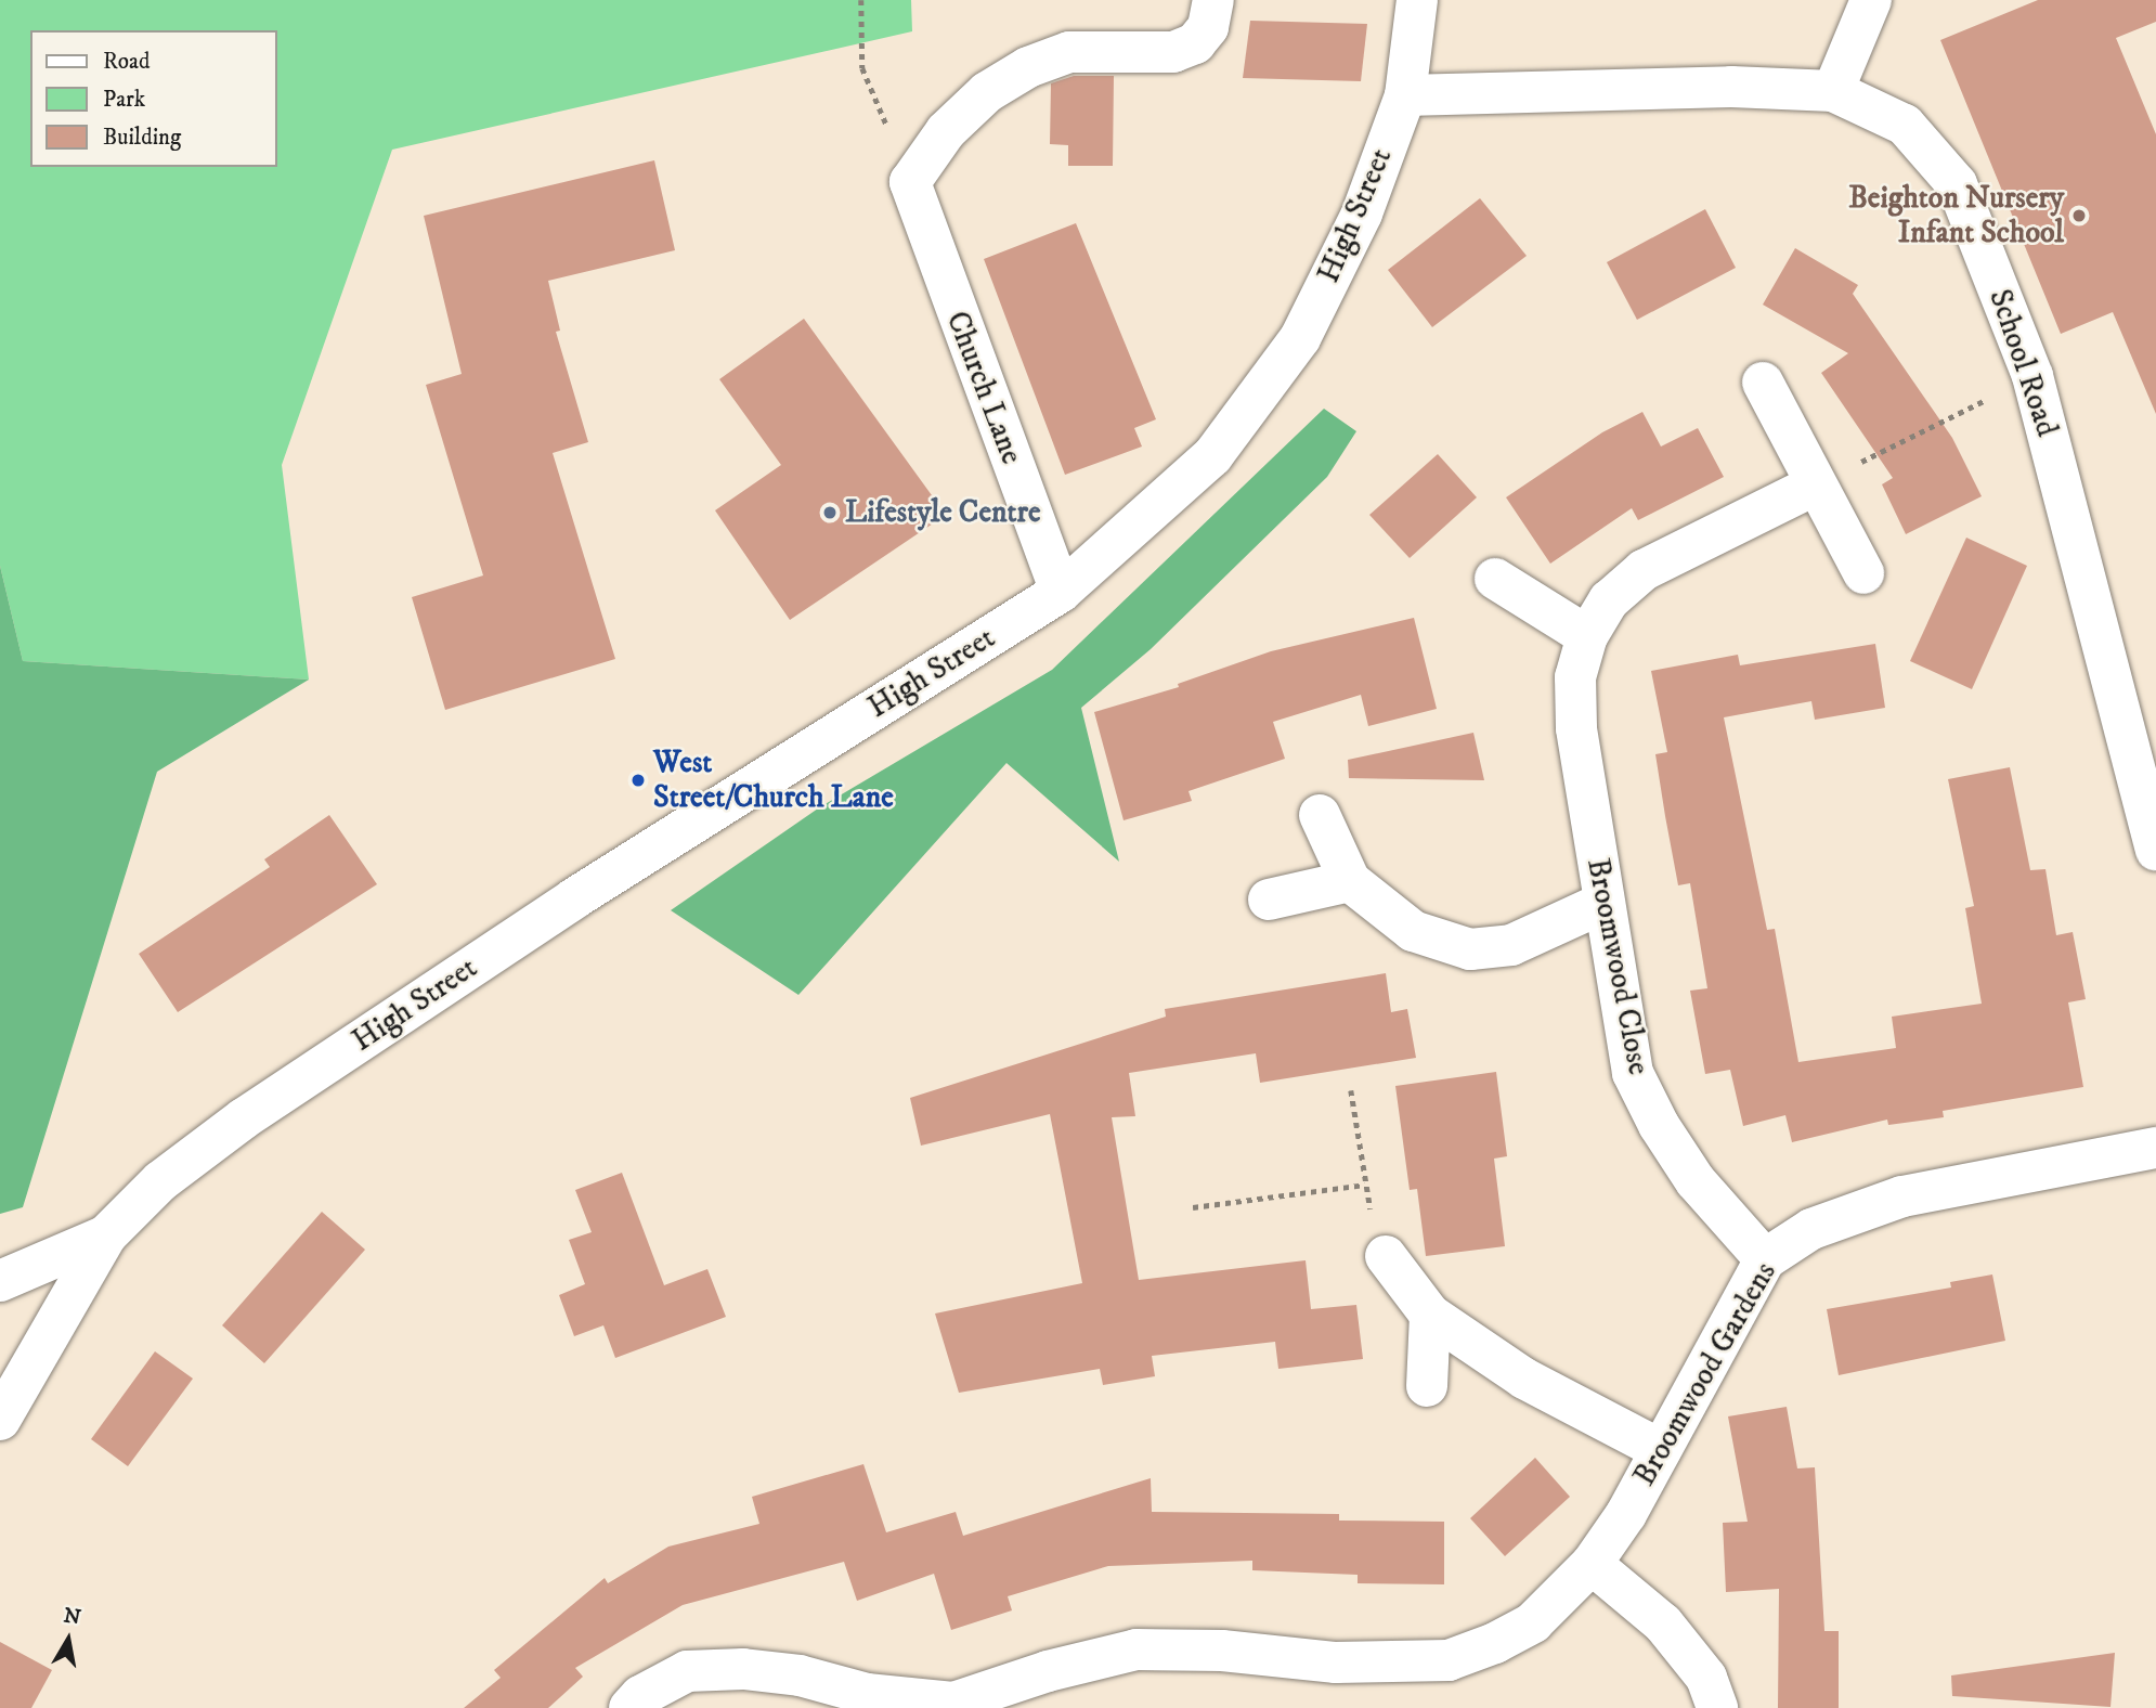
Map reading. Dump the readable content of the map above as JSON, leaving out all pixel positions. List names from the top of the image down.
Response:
{
  "streets": {
    "street": [
      "High Street",
      "School Road",
      "Church Lane",
      "Broomwood Close",
      "Broomwood Gardens"
    ]
  },
  "crossings": [
    ["High Street", "School Road"],
    ["High Street", "Church Lane"],
    ["Broomwood Close", "Broomwood Gardens"]
  ],
  "places": ["Beighton Nursery Infant School", "Lifestyle Centre", "West Street/Church Lane"],
  "legend": ["Road", "Park", "Building"],
  "north": "top"
}
